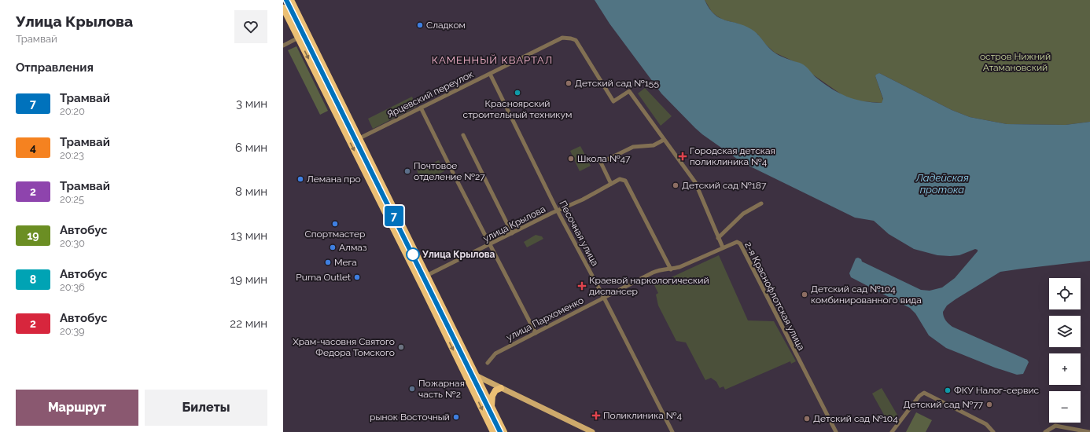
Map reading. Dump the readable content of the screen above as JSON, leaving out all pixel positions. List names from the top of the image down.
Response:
{
  "streets": {
    "street": [
      "Ярцевский переулок",
      "улица Крылова",
      "Песочная улица",
      "2-я Краснофлотская улица",
      "улица Пархоменко"
    ]
  },
  "crossings": [
    ["Ярцевский переулок", "Песочная улица"],
    ["улица Крылова", "Песочная улица"],
    ["улица Крылова", "улица Пархоменко"],
    ["Песочная улица", "улица Пархоменко"],
    ["2-я Краснофлотская улица", "улица Пархоменко"]
  ],
  "districts": ["КАМЕННЫЙ КВАРТАЛ"],
  "water": ["Ладейская протока"],
  "parks": ["остров Нижний Атамановский"],
  "places": {
    "other": [
      "Сладком",
      "Детский сад №155",
      "Красноярский строительный техникум",
      "Школа №47",
      "Почтовое отделение №27",
      "Лемана про",
      "Детский сад №187",
      "Спортмастер",
      "Алмаз",
      "Улица Крылова",
      "Мега",
      "Puma Outlet",
      "Детский сад №104 комбинированного вида",
      "Храм-часовня Святого Федора Томского",
      "Пожарная часть №2",
      "ФКУ Налог-сервис",
      "Детский сад №77",
      "рынок Восточный",
      "Детский сад №104"
    ],
    "health": ["Городская детская поликлиника №4", "Краевой наркологический диспансер", "Поликлиника №4"]
  },
  "lines": ["tram line 7"],
  "page": {
    "heading": [
      ["Улица Крылова", "Трамвай"],
      "Отправления"
    ],
    "on_map": "7",
    "list": [
      {
        "mark": "7",
        "name": "Трамвай",
        "note": "20:20",
        "value": "3 мин"
      },
      {
        "mark": "4",
        "name": "Трамвай",
        "note": "20:23",
        "value": "6 мин"
      },
      {
        "mark": "2",
        "name": "Трамвай",
        "note": "20:25",
        "value": "8 мин"
      },
      {
        "mark": "19",
        "name": "Автобус",
        "note": "20:30",
        "value": "13 мин"
      },
      {
        "mark": "8",
        "name": "Автобус",
        "note": "20:36",
        "value": "19 мин"
      },
      {
        "mark": "2",
        "name": "Автобус",
        "note": "20:39",
        "value": "22 мин"
      }
    ],
    "map_buttons": ["+", "−"],
    "buttons": ["Маршрут", "Билеты"]
  }
}
